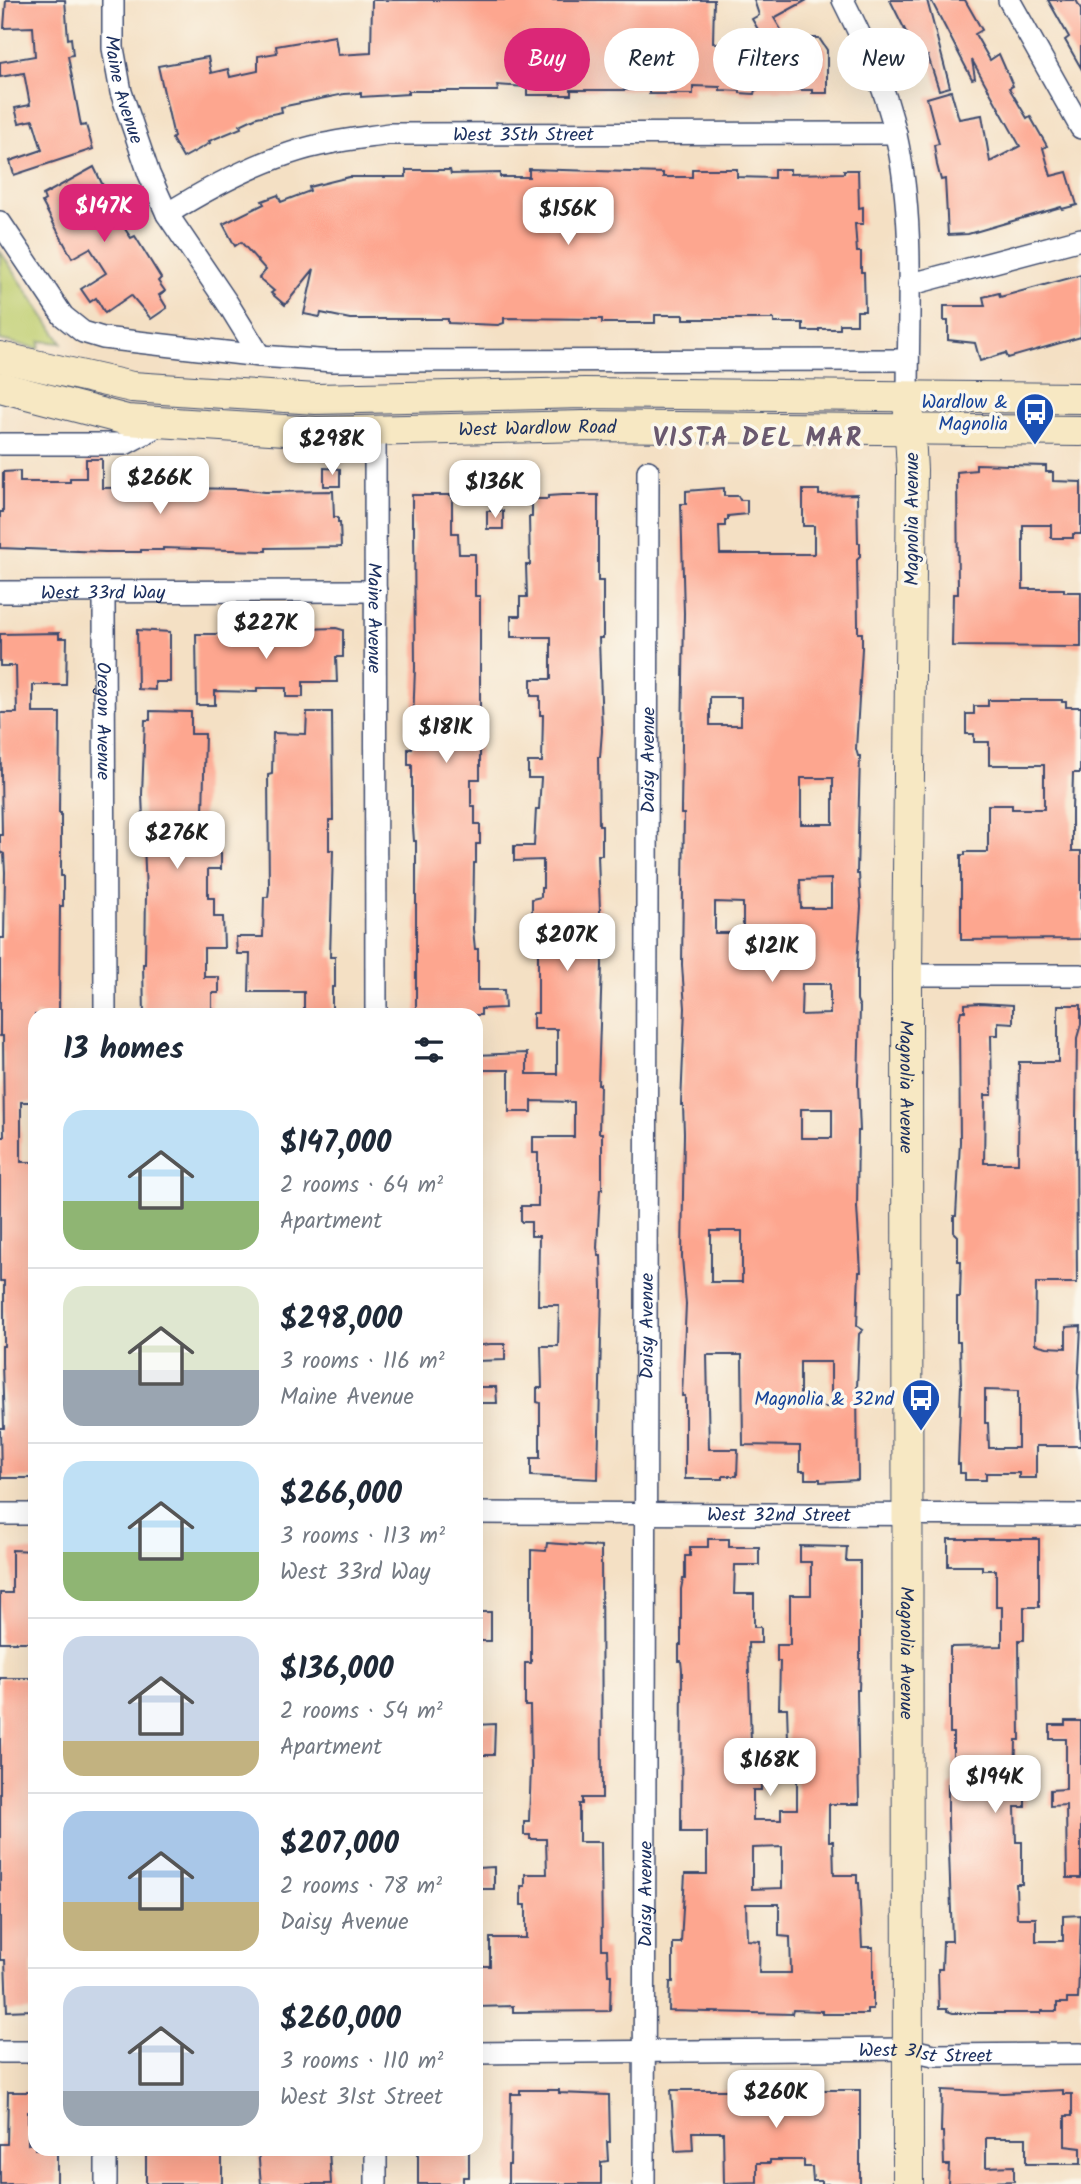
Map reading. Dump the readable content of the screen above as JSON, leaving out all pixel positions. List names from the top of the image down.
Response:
{
  "streets": {
    "main road": ["West Wardlow Road", "Magnolia Avenue"],
    "street": [
      "Maine Avenue",
      "West 35th Street",
      "West 33rd Way",
      "Oregon Avenue",
      "Daisy Avenue",
      "West 32nd Street",
      "West 31st Street"
    ]
  },
  "crossings": [
    ["Maine Avenue", "West 35th Street"],
    ["Maine Avenue", "West Wardlow Road"],
    ["Maine Avenue", "West 33rd Way"],
    ["West 35th Street", "Magnolia Avenue"],
    ["West Wardlow Road", "Magnolia Avenue"],
    ["Magnolia Avenue", "West 32nd Street"],
    ["Magnolia Avenue", "West 31st Street"],
    ["West 33rd Way", "Oregon Avenue"],
    ["Daisy Avenue", "West 32nd Street"],
    ["Daisy Avenue", "West 31st Street"]
  ],
  "districts": ["VISTA DEL MAR"],
  "places": {
    "bus stop": ["Wardlow & Magnolia", "Magnolia & 32nd"]
  },
  "page": {
    "chip": [
      "Buy",
      "Rent",
      "Filters",
      "New"
    ],
    "price": [
      "$147K",
      "$156K",
      "$298K",
      "$266K",
      "$136K",
      "$227K",
      "$181K",
      "$276K",
      "$207K",
      "$121K",
      "$168K",
      "$194K",
      "$260K"
    ],
    "heading": "13 homes",
    "list": [
      {
        "name": "$147,000",
        "note": "2 rooms · 64 m² · Apartment"
      },
      {
        "name": "$298,000",
        "note": "3 rooms · 116 m² · Maine Avenue"
      },
      {
        "name": "$266,000",
        "note": "3 rooms · 113 m² · West 33rd Way"
      },
      {
        "name": "$136,000",
        "note": "2 rooms · 54 m² · Apartment"
      },
      {
        "name": "$207,000",
        "note": "2 rooms · 78 m² · Daisy Avenue"
      },
      {
        "name": "$260,000",
        "note": "3 rooms · 110 m² · West 31st Street"
      }
    ]
  }
}
